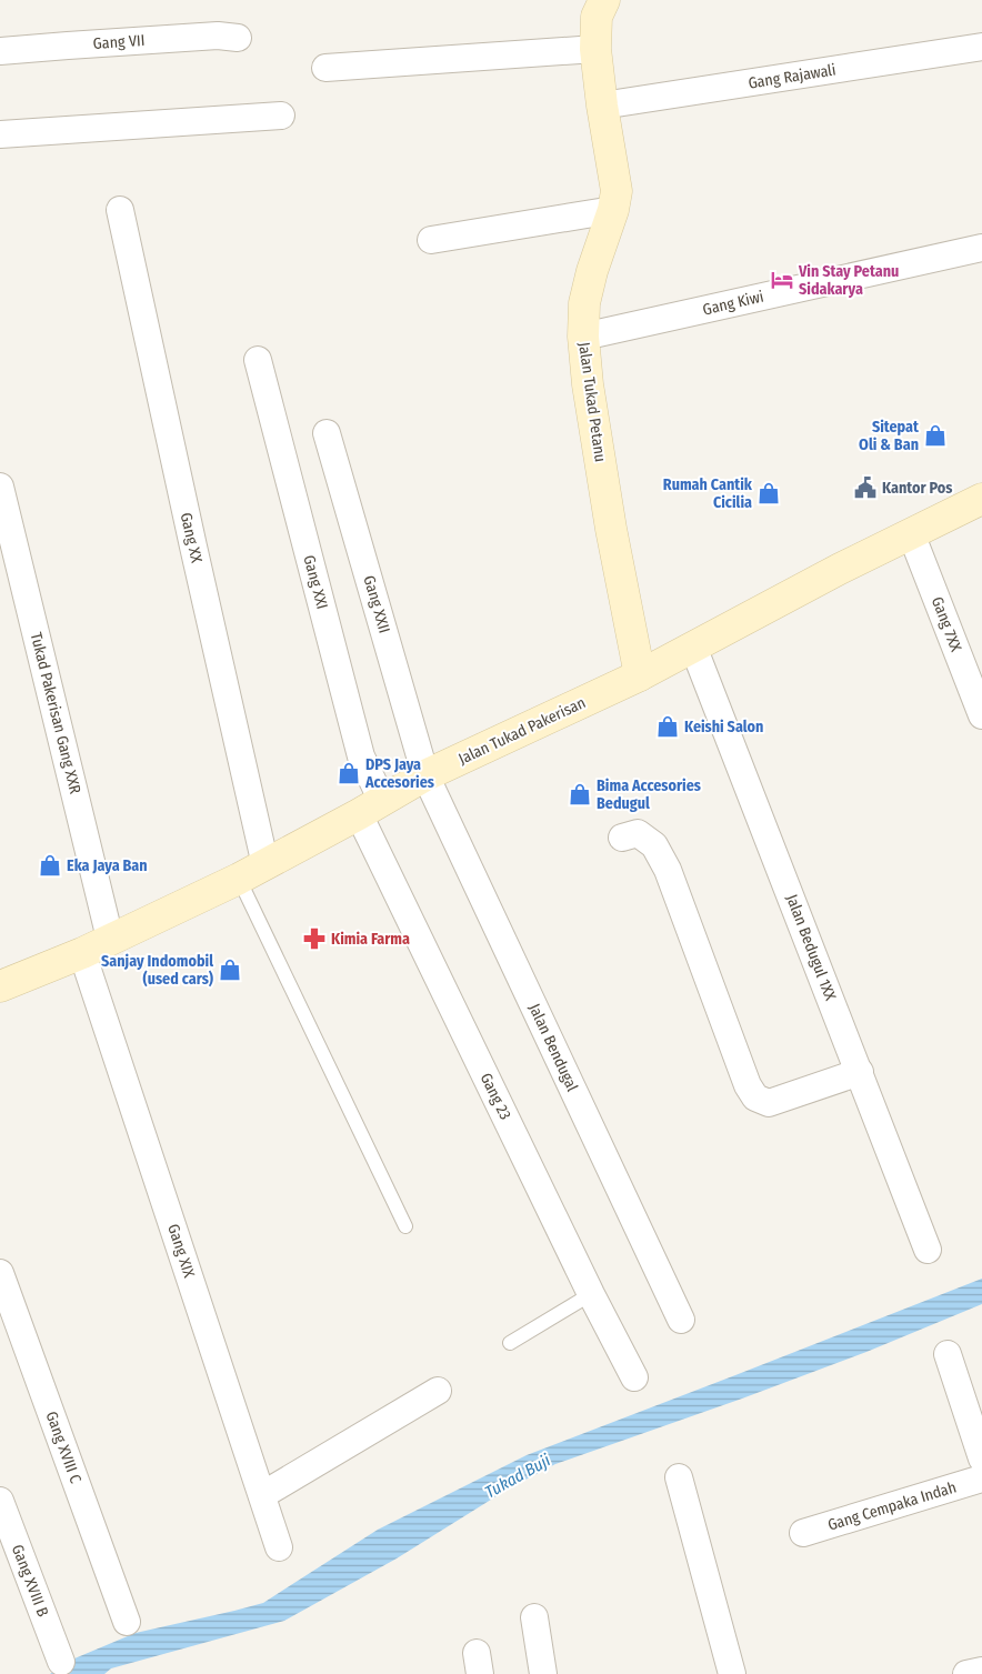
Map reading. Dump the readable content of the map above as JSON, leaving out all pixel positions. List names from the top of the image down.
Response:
{
  "streets": {
    "street": [
      "Gang VII",
      "Gang Rajawali",
      "Gang Kiwi",
      "Jalan Tukad Petanu",
      "Gang XX",
      "Gang XXI",
      "Gang XXII",
      "Gang 7XX",
      "Tukad Pakerisan Gang XXR",
      "Jalan Tukad Pakerisan",
      "Jalan Bedugul 1XX",
      "Jalan Bendugal",
      "Gang 23",
      "Gang XIX",
      "Gang XVIII C",
      "Gang Cempaka Indah",
      "Gang XVIII B"
    ]
  },
  "crossings": [
    ["Gang Rajawali", "Jalan Tukad Petanu"],
    ["Gang Kiwi", "Jalan Tukad Petanu"],
    ["Jalan Tukad Petanu", "Jalan Tukad Pakerisan"],
    ["Gang XX", "Jalan Tukad Pakerisan"],
    ["Gang XXI", "Jalan Tukad Pakerisan"],
    ["Gang XXI", "Gang 23"],
    ["Gang XXII", "Jalan Tukad Pakerisan"],
    ["Gang XXII", "Jalan Bendugal"],
    ["Gang 7XX", "Jalan Tukad Pakerisan"],
    ["Tukad Pakerisan Gang XXR", "Jalan Tukad Pakerisan"],
    ["Jalan Tukad Pakerisan", "Jalan Bedugul 1XX"],
    ["Jalan Tukad Pakerisan", "Jalan Bendugal"],
    ["Jalan Tukad Pakerisan", "Gang 23"],
    ["Jalan Tukad Pakerisan", "Gang XIX"]
  ],
  "water": ["Tukad Buji"],
  "places": {
    "hotel": ["Vin Stay Petanu Sidakarya"],
    "shop": [
      "Sitepat Oli & Ban",
      "Rumah Cantik Cicilia",
      "Keishi Salon",
      "DPS Jaya Accesories",
      "Bima Accesories Bedugul",
      "Eka Jaya Ban",
      "Sanjay Indomobil (used cars)"
    ],
    "public building": ["Kantor Pos"],
    "pharmacy": ["Kimia Farma"]
  }
}
